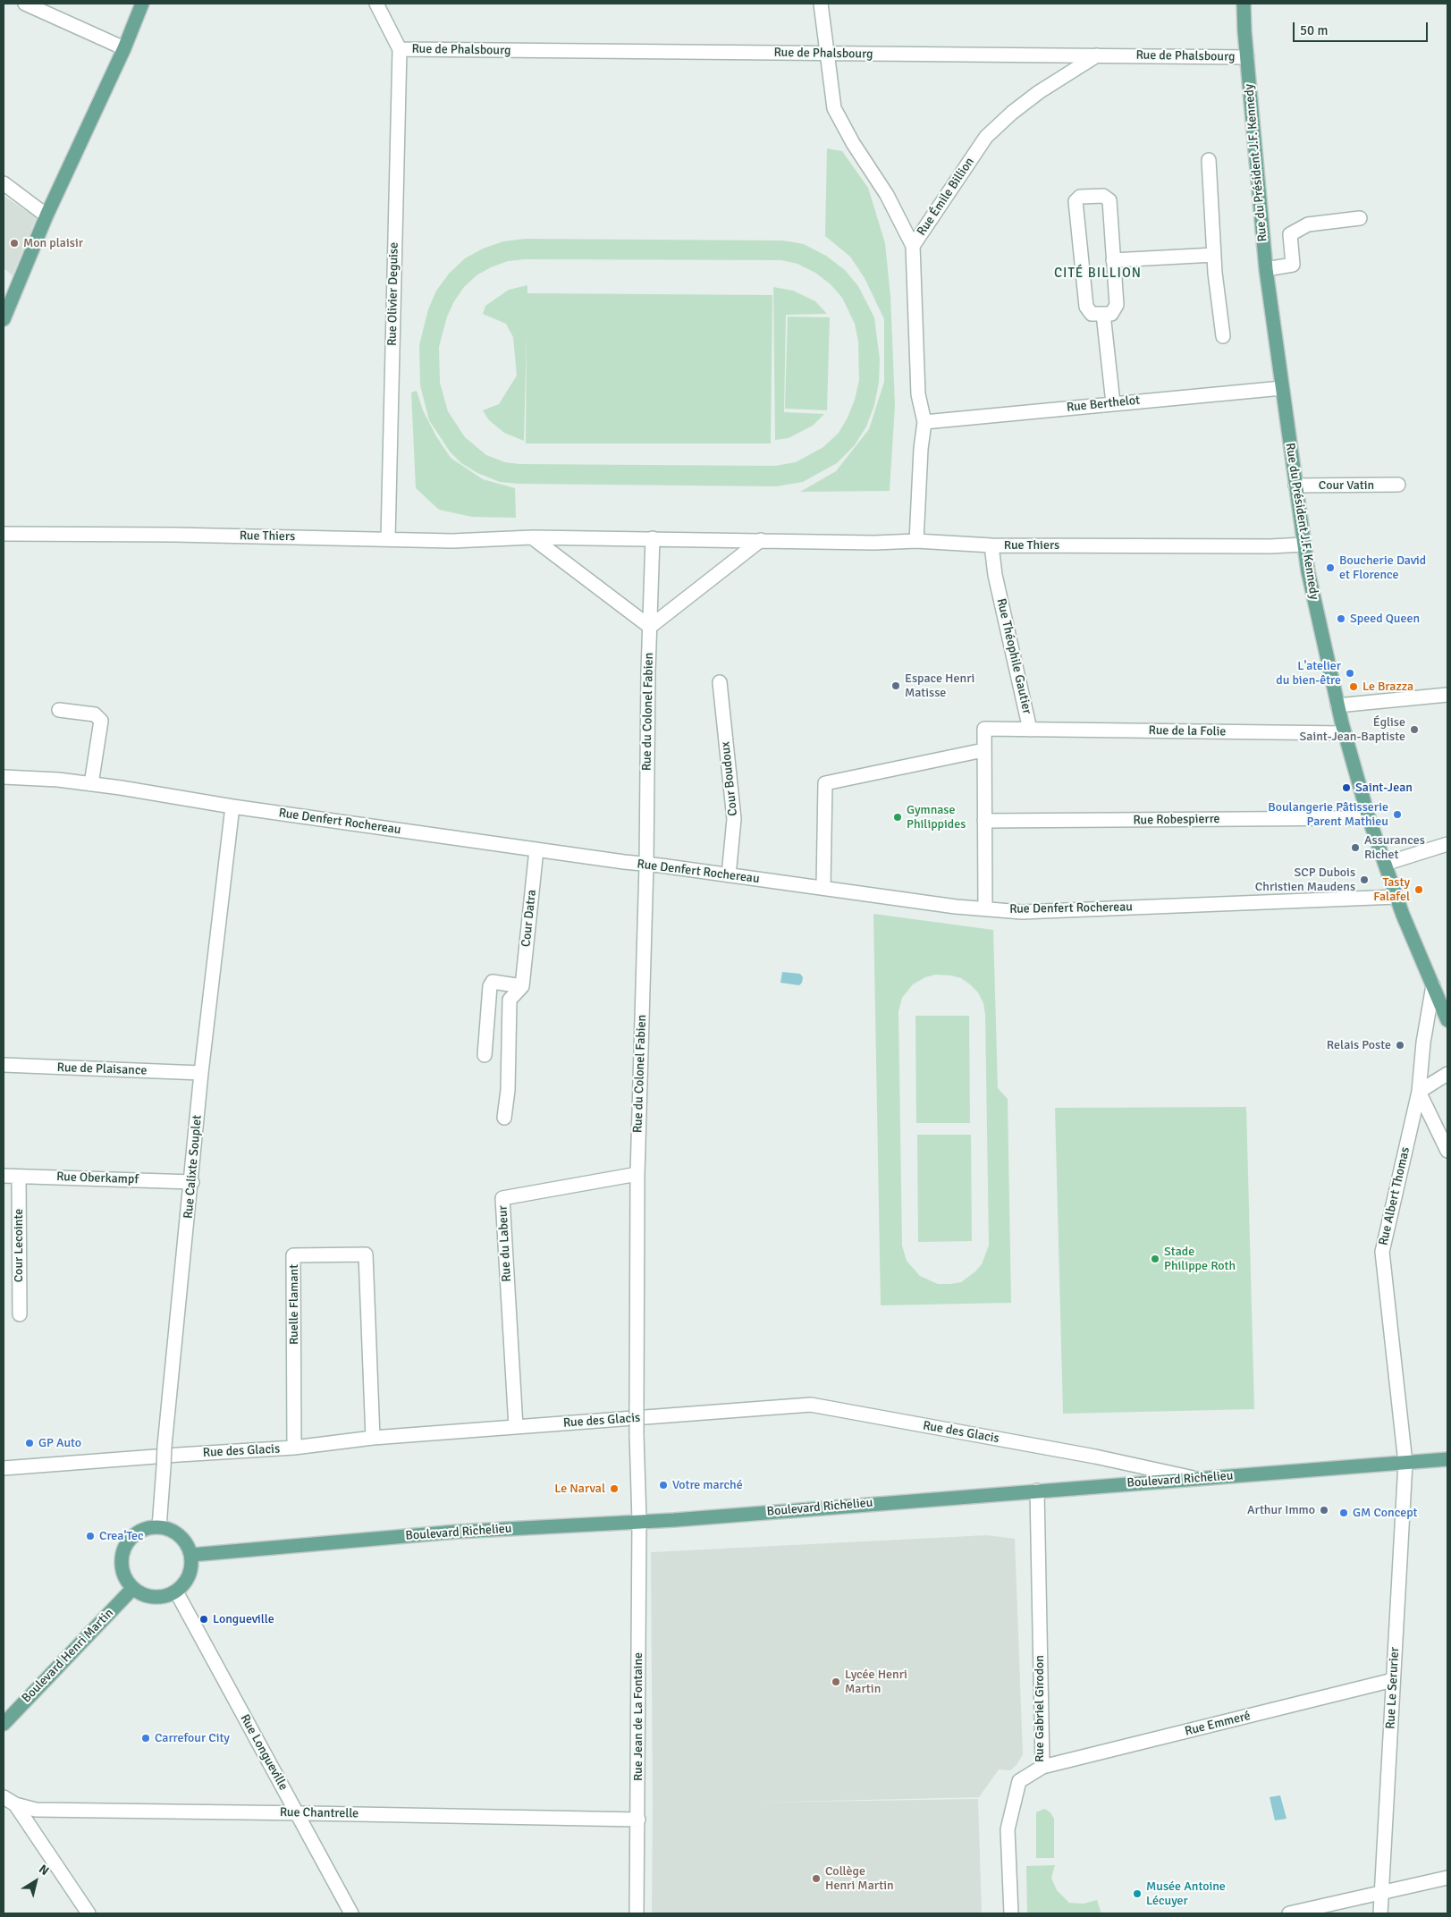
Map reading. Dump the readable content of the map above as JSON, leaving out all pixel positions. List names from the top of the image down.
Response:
{
  "streets": {
    "main road": ["Rue du Président J.F. Kennedy", "Boulevard Richelieu", "Boulevard Henri Martin"],
    "street": [
      "Rue de Phalsbourg",
      "Rue Émile Billion",
      "Rue Olivier Deguise",
      "Rue Berthelot",
      "Cour Vatin",
      "Rue Thiers",
      "Rue Théophile Gautier",
      "Rue du Colonel Fabien",
      "Rue de la Folie",
      "Cour Boudoux",
      "Rue Robespierre",
      "Rue Denfert Rochereau",
      "Cour Datra",
      "Rue de Plaisance",
      "Rue Calixte Souplet",
      "Rue Oberkampf",
      "Rue Albert Thomas",
      "Rue du Labeur",
      "Cour Lecointe",
      "Ruelle Flamant",
      "Rue des Glacis",
      "Rue Le Serurier",
      "Rue Gabriel Girodon",
      "Rue Jean de La Fontaine",
      "Rue Emmeré",
      "Rue Longueville",
      "Rue Chantrelle"
    ]
  },
  "crossings": [
    ["Rue de Phalsbourg", "Rue du Président J.F. Kennedy"],
    ["Rue de Phalsbourg", "Rue Émile Billion"],
    ["Rue de Phalsbourg", "Rue Olivier Deguise"],
    ["Rue du Président J.F. Kennedy", "Rue Berthelot"],
    ["Rue du Président J.F. Kennedy", "Cour Vatin"],
    ["Rue du Président J.F. Kennedy", "Rue Thiers"],
    ["Rue du Président J.F. Kennedy", "Rue de la Folie"],
    ["Rue du Président J.F. Kennedy", "Rue Robespierre"],
    ["Rue du Président J.F. Kennedy", "Rue Denfert Rochereau"],
    ["Rue du Président J.F. Kennedy", "Rue Albert Thomas"],
    ["Rue Émile Billion", "Rue Berthelot"],
    ["Rue Olivier Deguise", "Rue Thiers"],
    ["Rue Thiers", "Rue Théophile Gautier"],
    ["Rue Thiers", "Rue du Colonel Fabien"],
    ["Rue Théophile Gautier", "Rue de la Folie"],
    ["Rue Théophile Gautier", "Rue Robespierre"],
    ["Rue Théophile Gautier", "Rue Denfert Rochereau"],
    ["Rue du Colonel Fabien", "Rue Denfert Rochereau"],
    ["Rue du Colonel Fabien", "Rue du Labeur"],
    ["Rue du Colonel Fabien", "Boulevard Richelieu"],
    ["Rue du Colonel Fabien", "Rue Jean de La Fontaine"],
    ["Cour Boudoux", "Rue Denfert Rochereau"],
    ["Rue Denfert Rochereau", "Cour Datra"],
    ["Rue Denfert Rochereau", "Rue Calixte Souplet"],
    ["Rue de Plaisance", "Rue Calixte Souplet"],
    ["Rue Calixte Souplet", "Rue Oberkampf"],
    ["Rue Calixte Souplet", "Boulevard Richelieu"],
    ["Rue Calixte Souplet", "Boulevard Henri Martin"],
    ["Rue Calixte Souplet", "Rue Longueville"],
    ["Rue Oberkampf", "Cour Lecointe"],
    ["Rue Albert Thomas", "Boulevard Richelieu"],
    ["Rue Albert Thomas", "Rue Le Serurier"],
    ["Rue du Labeur", "Rue des Glacis"],
    ["Ruelle Flamant", "Rue des Glacis"],
    ["Rue des Glacis", "Boulevard Richelieu"],
    ["Boulevard Richelieu", "Boulevard Henri Martin"],
    ["Boulevard Richelieu", "Rue Le Serurier"],
    ["Boulevard Richelieu", "Rue Gabriel Girodon"],
    ["Boulevard Richelieu", "Rue Jean de La Fontaine"],
    ["Boulevard Richelieu", "Rue Longueville"],
    ["Boulevard Henri Martin", "Rue Longueville"],
    ["Rue Le Serurier", "Rue Emmeré"],
    ["Rue Gabriel Girodon", "Rue Emmeré"],
    ["Rue Jean de La Fontaine", "Rue Chantrelle"],
    ["Rue Longueville", "Rue Chantrelle"]
  ],
  "districts": ["CITÉ BILLION"],
  "places": [
    "Mon plaisir",
    "Boucherie David et Florence",
    "Speed Queen",
    "L'atelier du bien-être",
    "Espace Henri Matisse",
    "Le Brazza",
    "Église Saint-Jean-Baptiste",
    "Saint-Jean",
    "Boulangerie Pâtisserie Parent Mathieu",
    "Gymnase Philippides",
    "Assurances Richet",
    "SCP Dubois Christien Maudens",
    "Tasty Falafel",
    "Relais Poste",
    "Stade Philippe Roth",
    "GP Auto",
    "Votre marché",
    "Le Narval",
    "Arthur Immo",
    "GM Concept",
    "Crea'Tec",
    "Longueville",
    "Lycée Henri Martin",
    "Carrefour City",
    "Collège Henri Martin",
    "Musée Antoine Lécuyer"
  ],
  "scale_bar": "50 m",
  "north": "top right"
}
